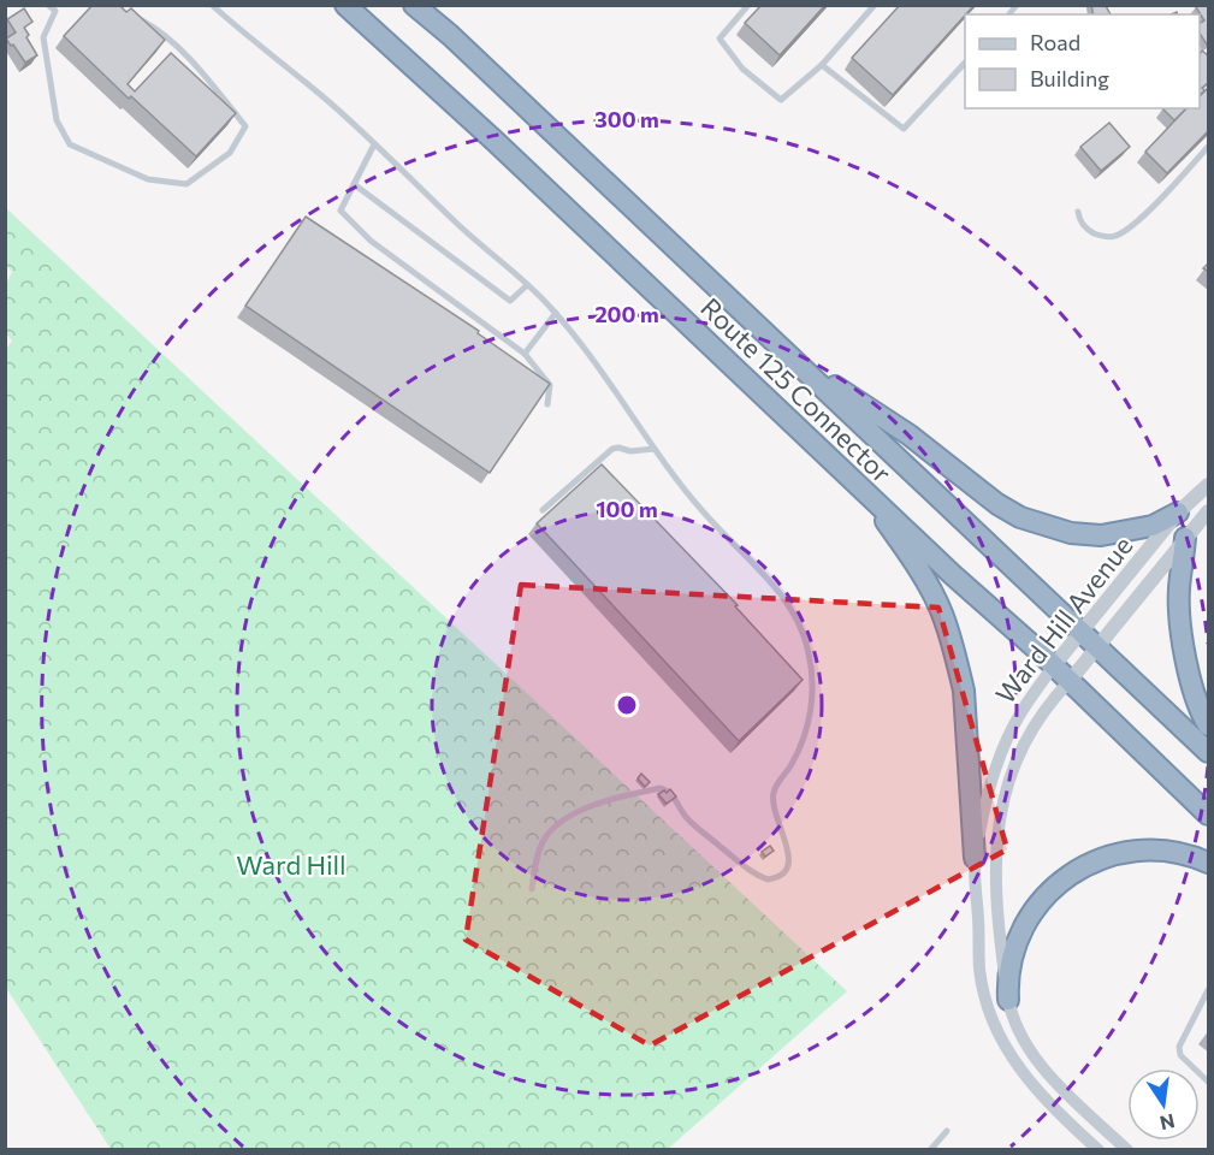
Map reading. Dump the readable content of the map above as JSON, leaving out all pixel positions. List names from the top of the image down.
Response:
{
  "streets": {
    "highway": ["Route 125 Connector"],
    "street": ["Ward Hill Avenue"]
  },
  "crossings": [
    ["Route 125 Connector", "Ward Hill Avenue"]
  ],
  "parks": ["Ward Hill"],
  "legend": ["Road", "Building"],
  "north": "bottom",
  "rings": ["300 m", "200 m", "100 m"]
}
